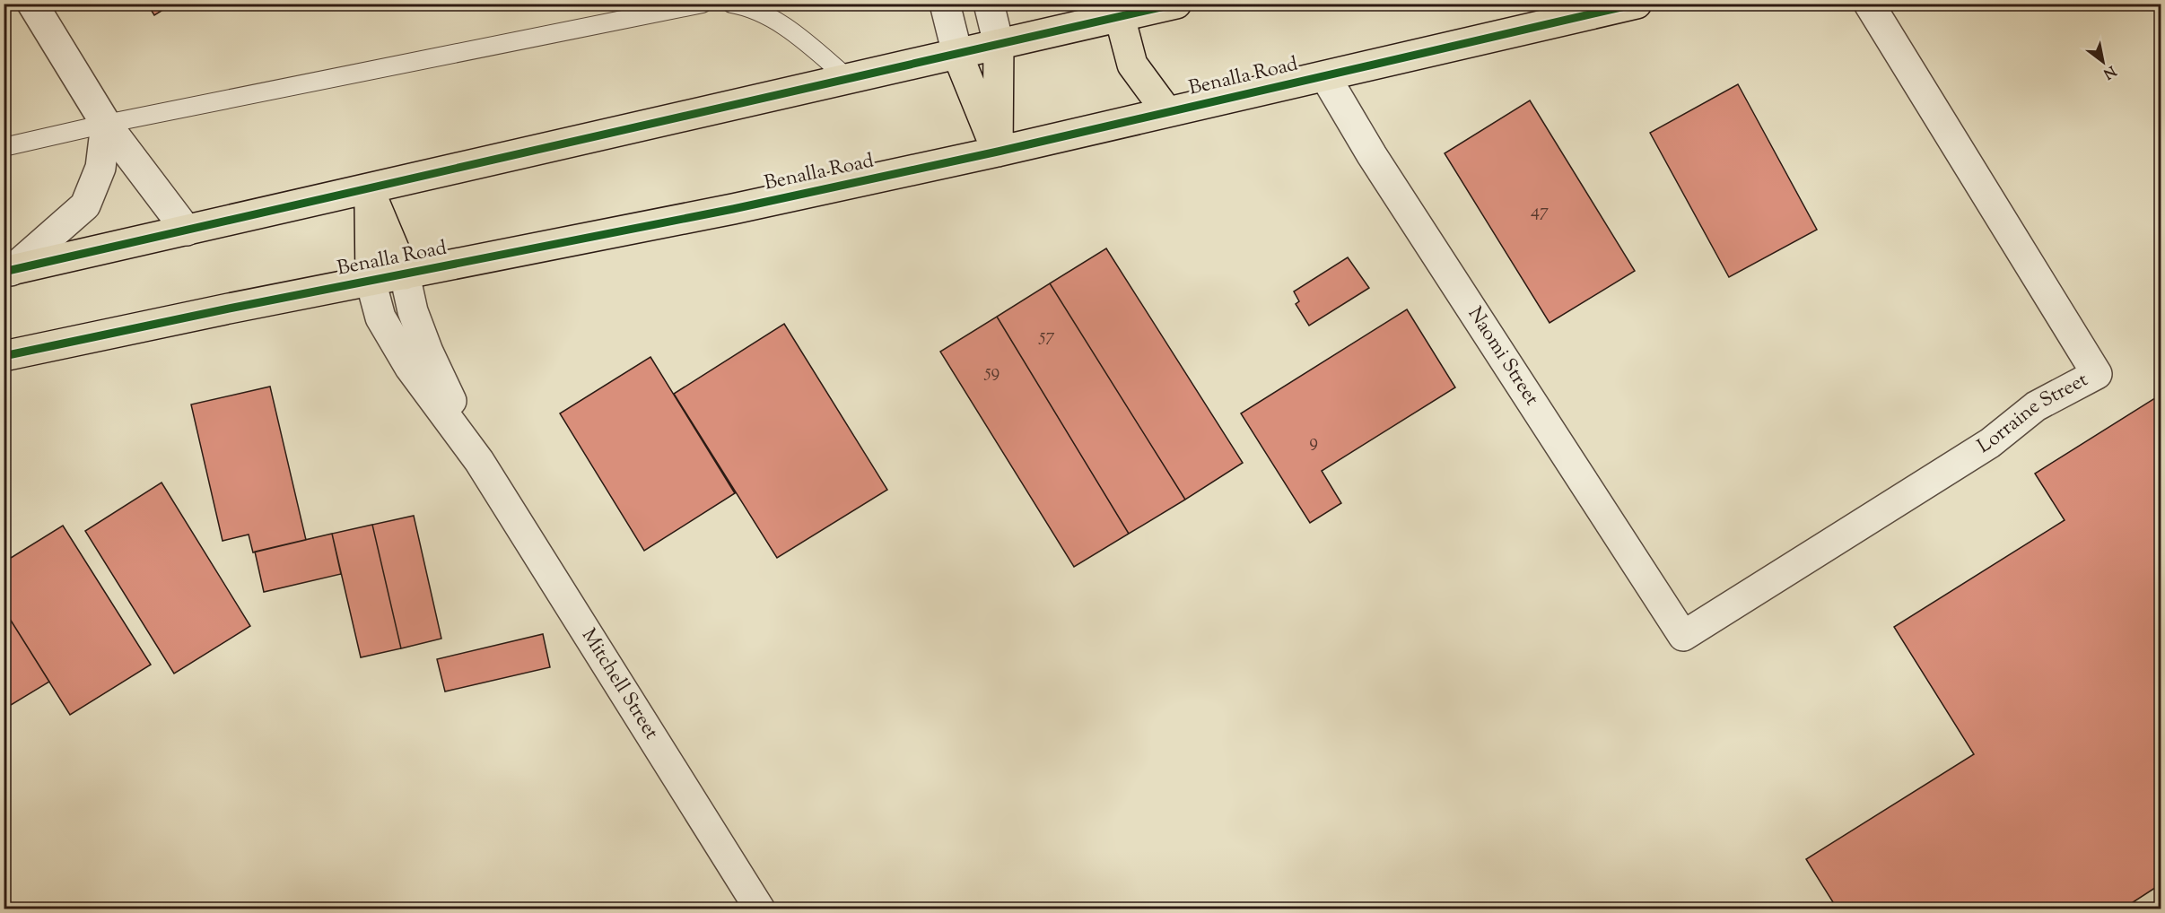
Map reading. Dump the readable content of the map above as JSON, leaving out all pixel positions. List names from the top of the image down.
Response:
{
  "streets": {
    "highway": ["Benalla Road"],
    "street": ["Naomi Street", "Lorraine Street", "Mitchell Street"]
  },
  "crossings": [
    ["Benalla Road", "Naomi Street"],
    ["Benalla Road", "Mitchell Street"],
    ["Naomi Street", "Lorraine Street"]
  ],
  "house_numbers": [
    "47",
    "57",
    "59",
    "9"
  ],
  "north": "bottom right"
}
